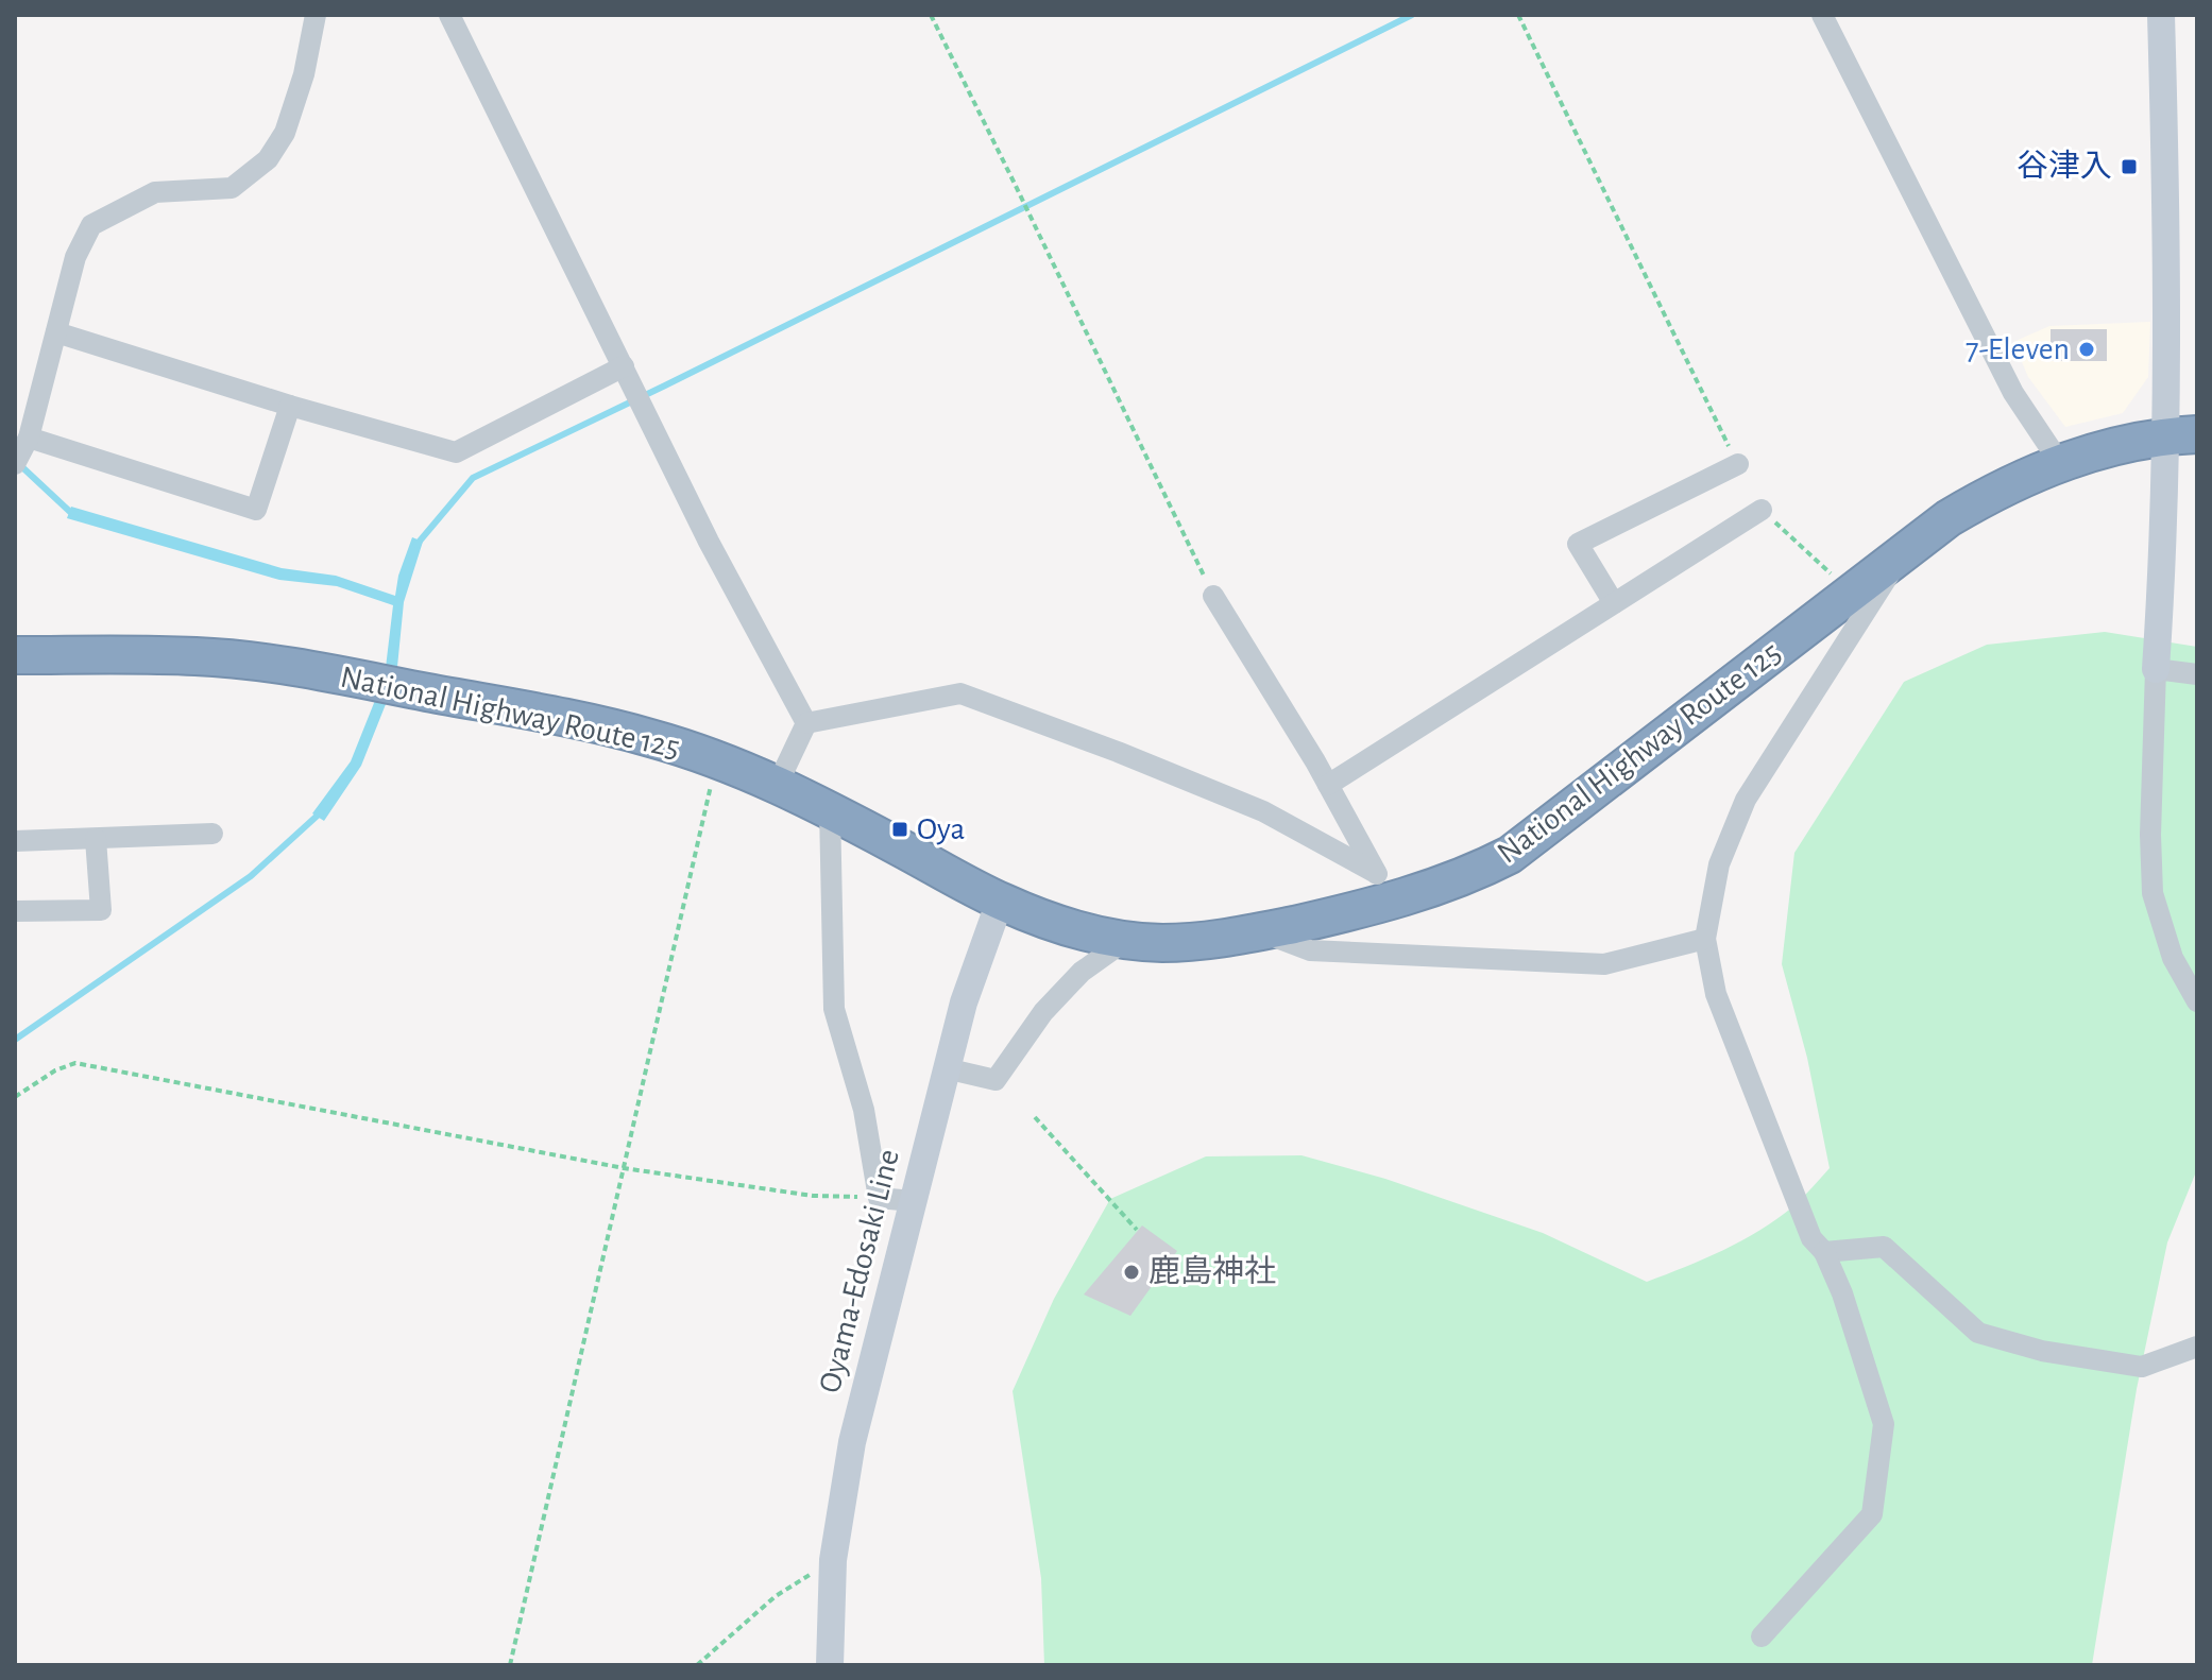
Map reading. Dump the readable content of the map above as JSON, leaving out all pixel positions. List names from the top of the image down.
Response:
{
  "streets": {
    "highway": ["National Highway Route 125"],
    "main road": ["Oyama-Edosaki Line"]
  },
  "crossings": [
    ["National Highway Route 125", "Oyama-Edosaki Line"]
  ],
  "places": {
    "transit": ["谷津入", "Oya"],
    "other": ["7-Eleven", "鹿島神社"]
  }
}
